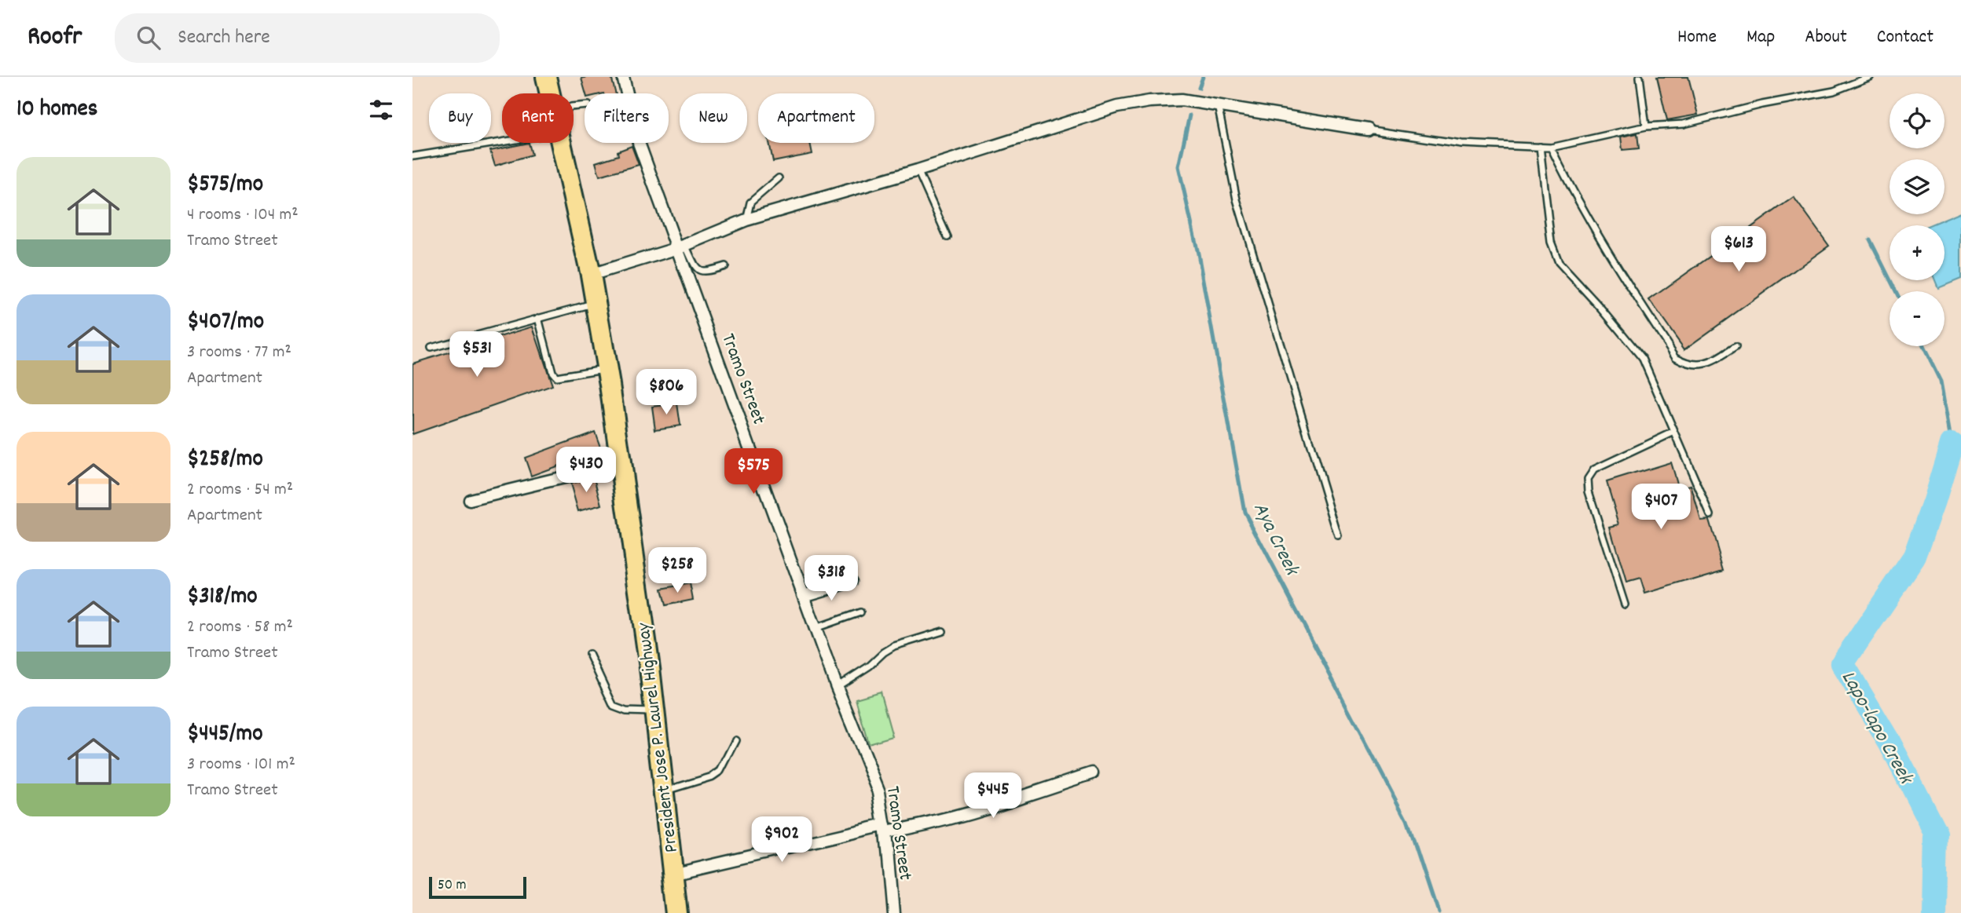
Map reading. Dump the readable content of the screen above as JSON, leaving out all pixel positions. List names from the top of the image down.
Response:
{
  "streets": {
    "highway": ["President Jose P. Laurel Highway"],
    "street": ["Tramo Street"]
  },
  "water": ["Aya Creek", "Lapo-lapo Creek"],
  "scale_bar": "50 m",
  "page": {
    "header": "Roofr",
    "search": "Search here",
    "nav": [
      "Home",
      "Map",
      "About",
      "Contact"
    ],
    "heading": "10 homes",
    "map_buttons": ["+", "−"],
    "chip": [
      "Buy",
      "Rent",
      "Filters",
      "New",
      "Apartment"
    ],
    "list": [
      {
        "name": "$575/mo",
        "note": "4 rooms · 104 m² · Tramo Street"
      },
      {
        "name": "$407/mo",
        "note": "3 rooms · 77 m² · Apartment"
      },
      {
        "name": "$258/mo",
        "note": "2 rooms · 54 m² · Apartment"
      },
      {
        "name": "$318/mo",
        "note": "2 rooms · 58 m² · Tramo Street"
      },
      {
        "name": "$445/mo",
        "note": "3 rooms · 101 m² · Tramo Street"
      }
    ],
    "price": [
      "$613",
      "$531",
      "$806",
      "$430",
      "$575",
      "$407",
      "$258",
      "$318",
      "$445",
      "$902"
    ],
    "scale": "50 m"
  }
}
